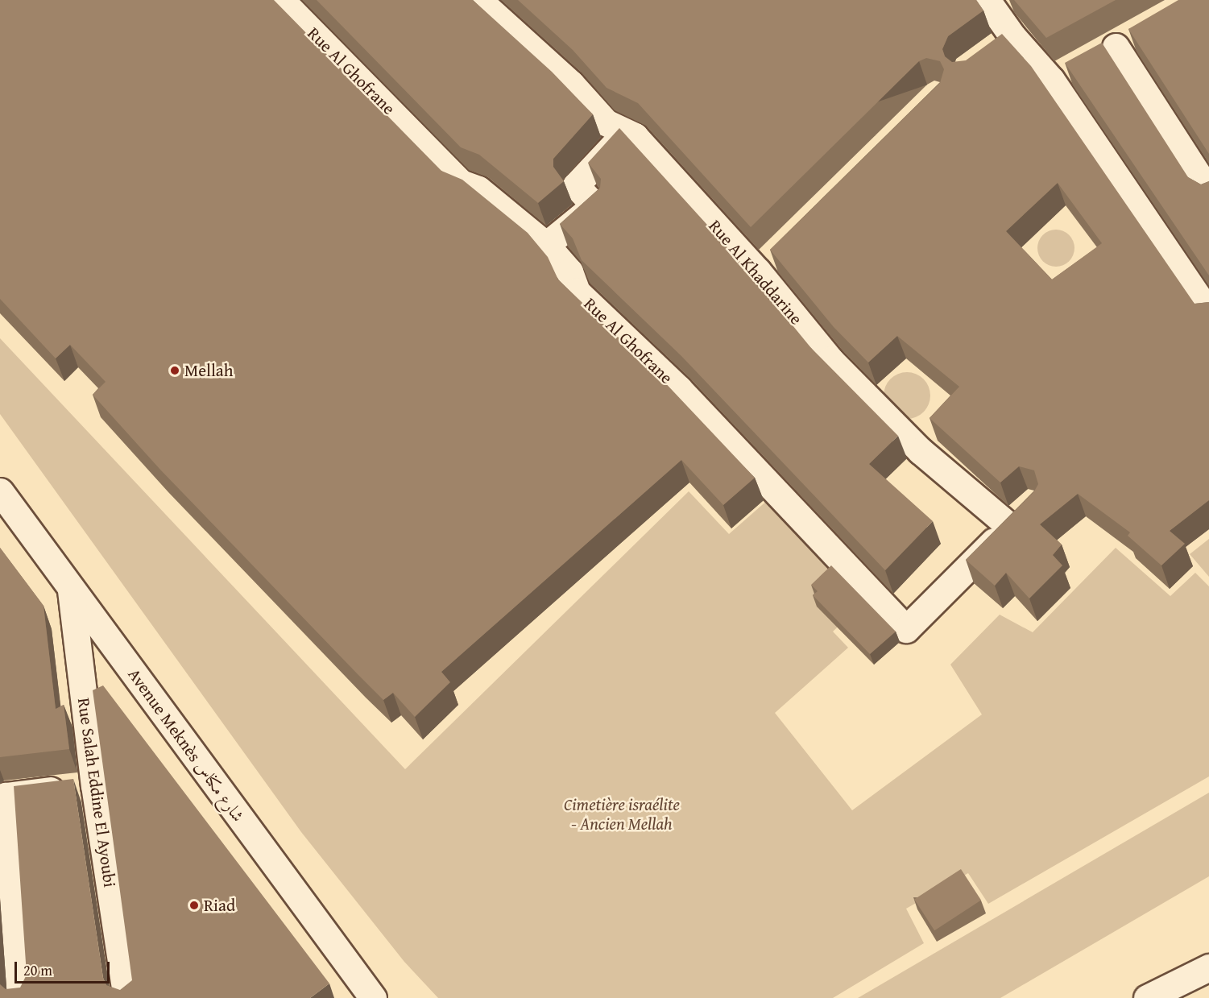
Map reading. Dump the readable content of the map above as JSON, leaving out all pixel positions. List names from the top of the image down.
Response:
{
  "streets": {
    "street": [
      "Rue Al Ghofrane",
      "Rue Al Khaddarine",
      "Avenue Meknès شارع مكناس",
      "Rue Salah Eddine El Ayoubi"
    ]
  },
  "crossings": [
    ["Rue Al Ghofrane", "Rue Al Khaddarine"],
    ["Avenue Meknès شارع مكناس", "Rue Salah Eddine El Ayoubi"]
  ],
  "parks": ["Cimetière israélite - Ancien Mellah"],
  "places": ["Mellah", "Riad"],
  "scale_bar": "20 m"
}
